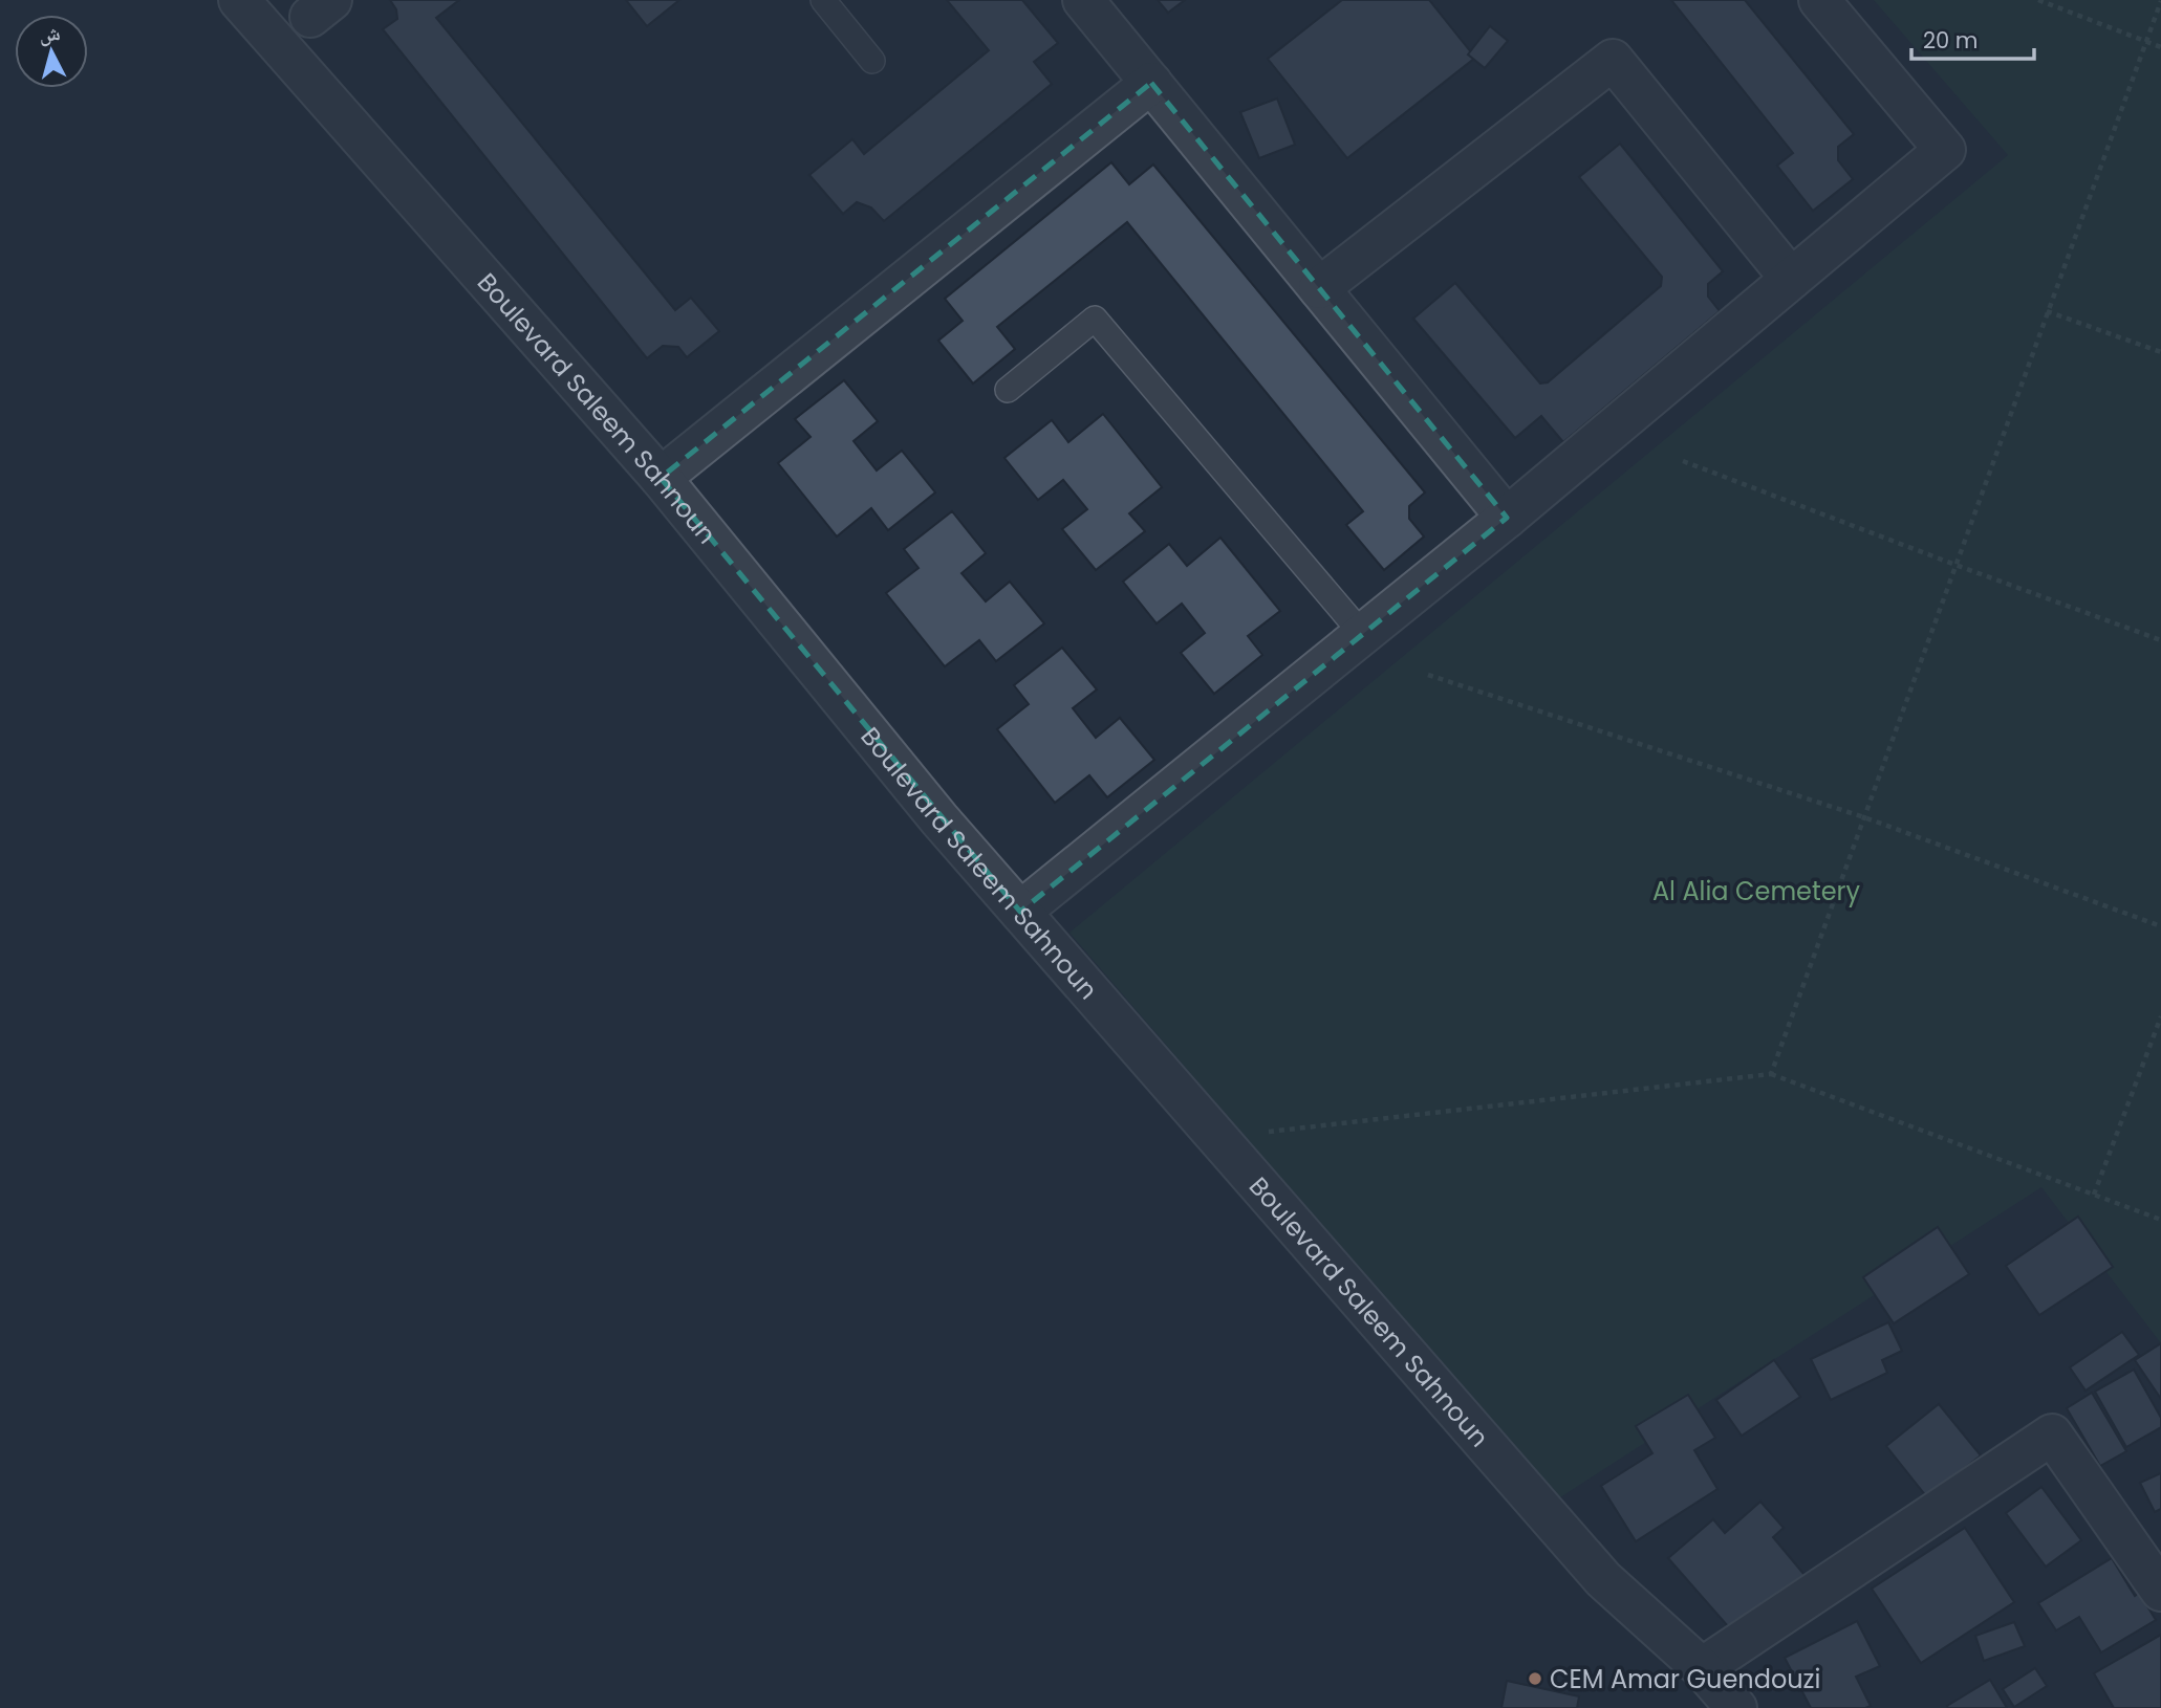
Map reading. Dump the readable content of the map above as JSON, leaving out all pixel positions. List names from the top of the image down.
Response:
{
  "streets": {
    "street": ["Boulevard Saleem Sahnoun"]
  },
  "parks": ["Al Alia Cemetery"],
  "places": ["CEM Amar Guendouzi"],
  "scale_bar": "20 m",
  "north": "top"
}
